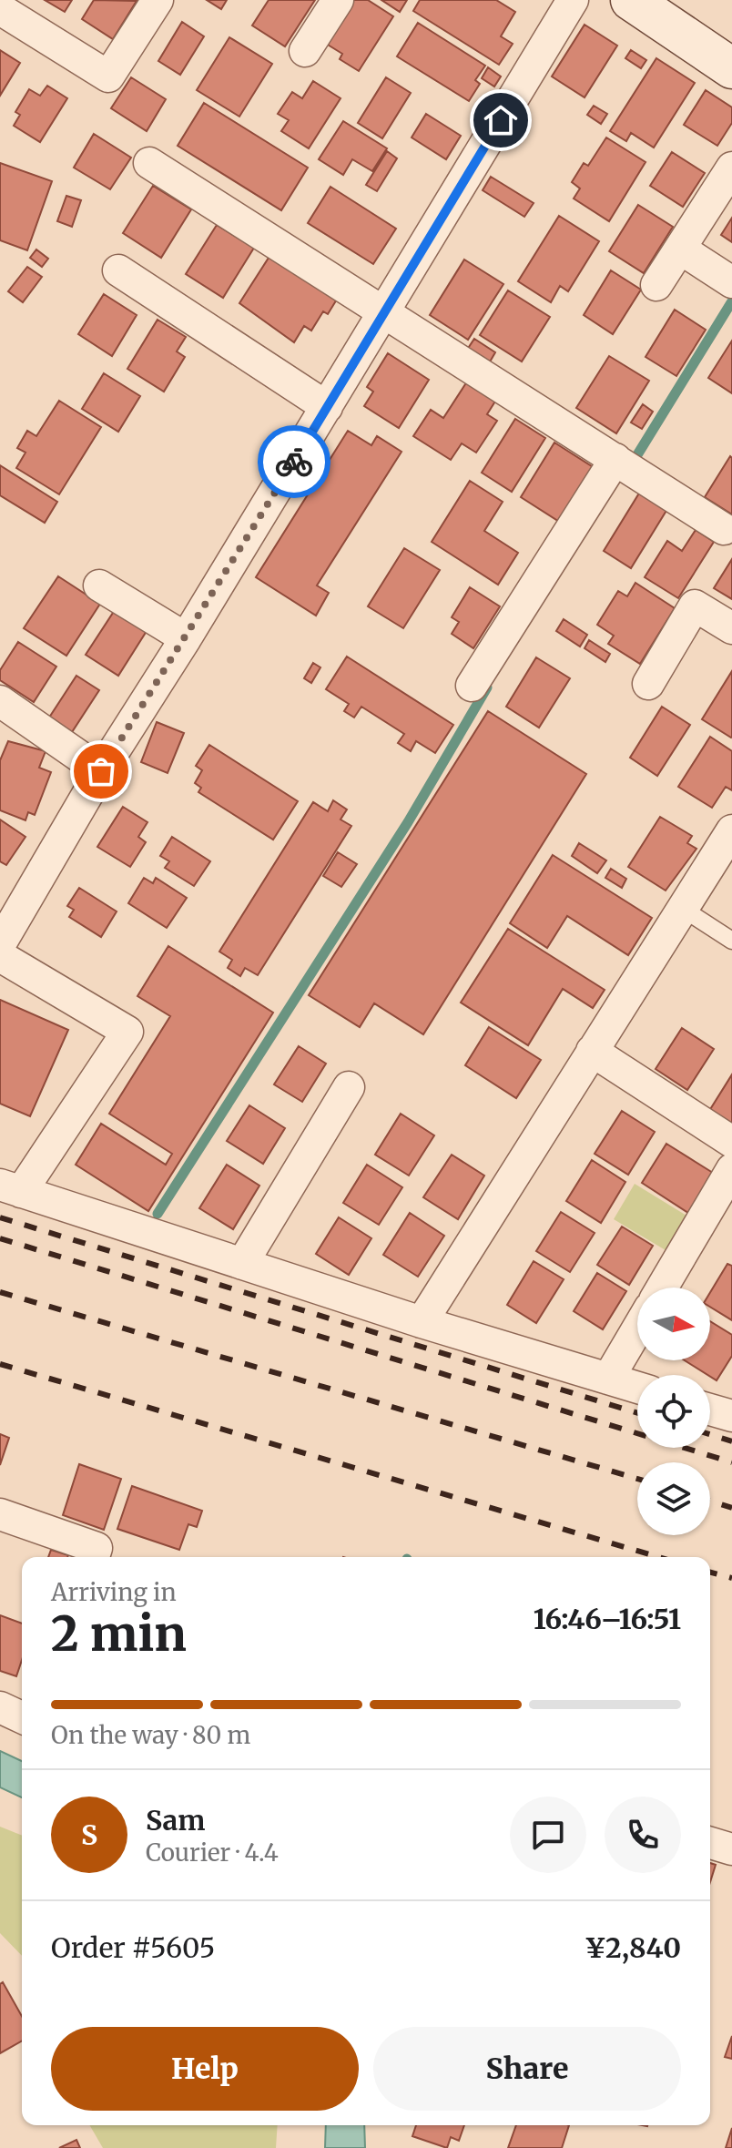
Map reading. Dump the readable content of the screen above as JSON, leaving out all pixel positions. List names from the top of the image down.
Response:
{
  "north": "right",
  "page": {
    "heading": ["2 min", "Arriving in", "16:46–16:51"],
    "panel": [
      "Sam",
      "Courier · 4.4",
      "Order #5605",
      "¥2,840"
    ],
    "bar": "On the way · 80 m",
    "round": "S",
    "buttons": ["Help", "Share"]
  }
}
